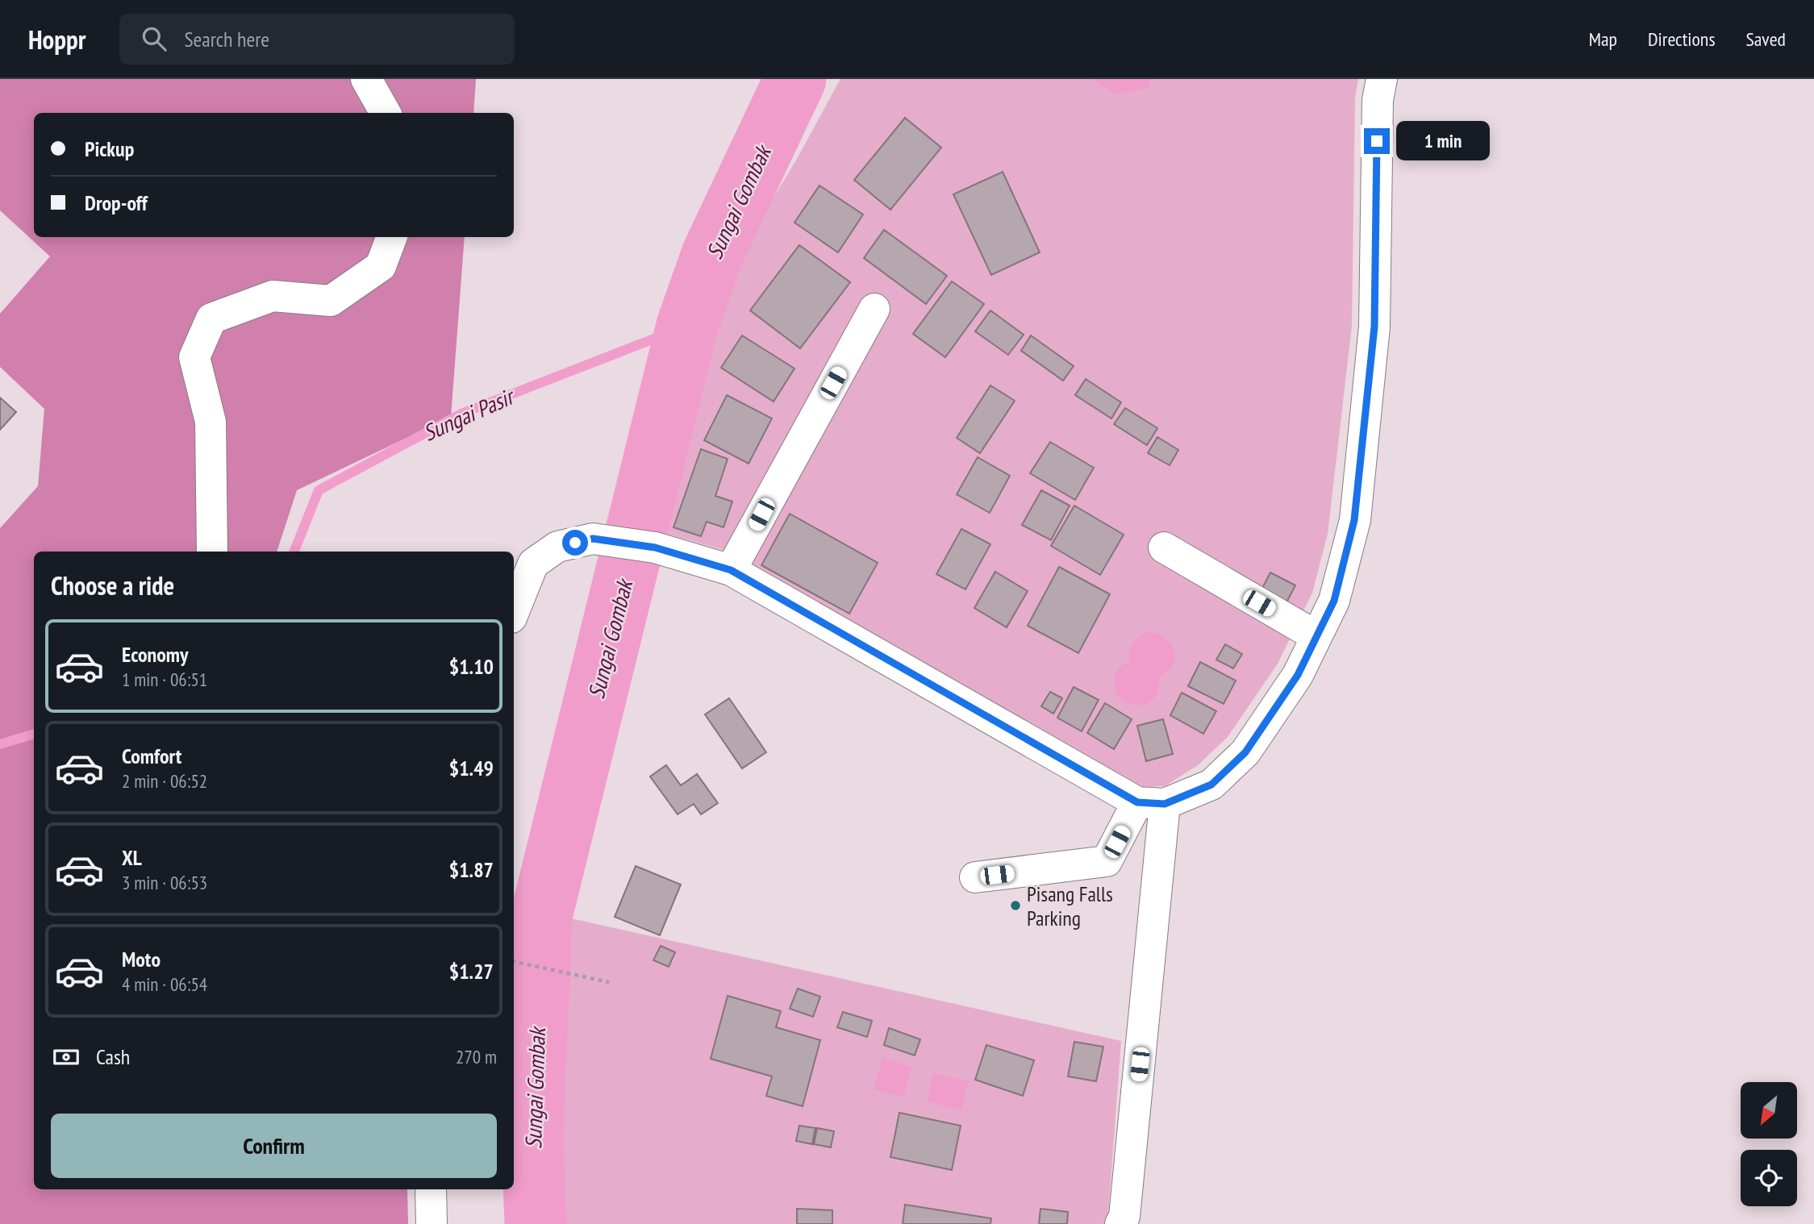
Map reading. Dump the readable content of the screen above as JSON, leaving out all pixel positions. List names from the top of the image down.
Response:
{
  "water": ["Sungai Gombak", "Sungai Pasir"],
  "places": ["Pisang Falls Parking"],
  "north": "bottom left",
  "page": {
    "header": "Hoppr",
    "search": "Search here",
    "nav": ["Map", "Directions", "Saved"],
    "banner": ["Pickup", "Drop-off"],
    "bubble": "1 min",
    "heading": "Choose a ride",
    "list": [
      {
        "name": "Economy",
        "note": "1 min · 06:51",
        "value": "$1.10"
      },
      {
        "name": "Comfort",
        "note": "2 min · 06:52",
        "value": "$1.49"
      },
      {
        "name": "XL",
        "note": "3 min · 06:53",
        "value": "$1.87"
      },
      {
        "name": "Moto",
        "note": "4 min · 06:54",
        "value": "$1.27"
      }
    ],
    "pay": ["Cash", "270 m"],
    "buttons": "Confirm"
  }
}
